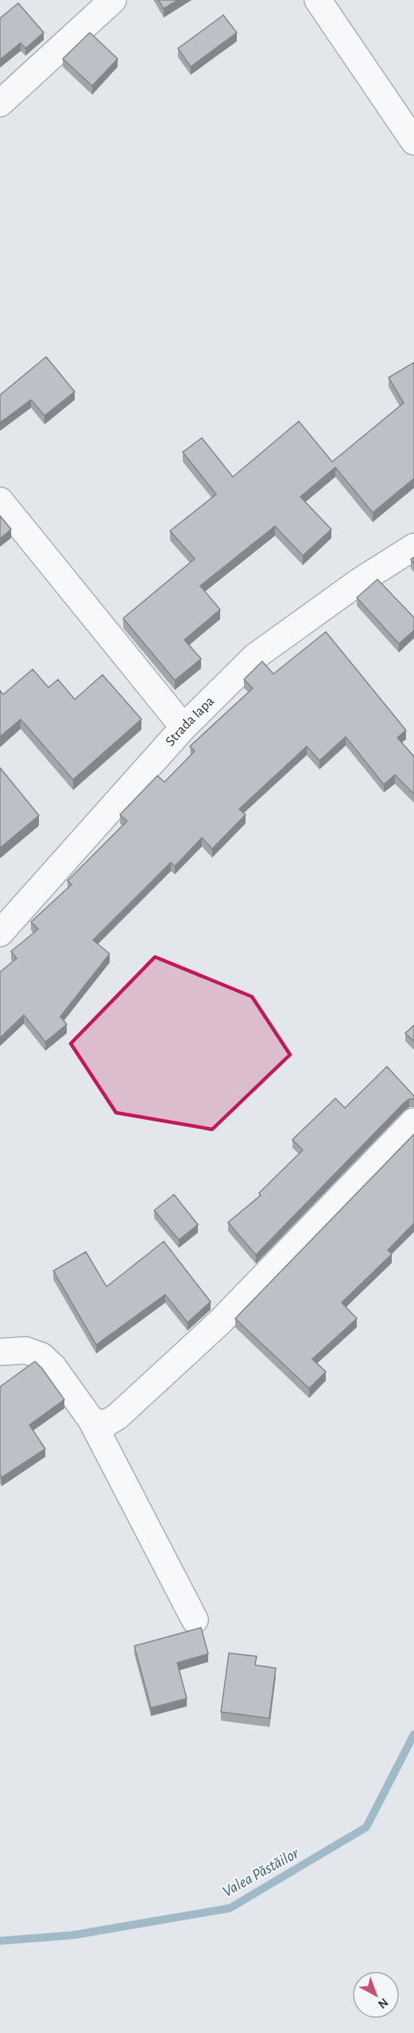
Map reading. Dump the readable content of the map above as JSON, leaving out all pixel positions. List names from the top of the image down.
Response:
{
  "streets": {
    "street": ["Strada Iapa"]
  },
  "water": ["Valea Păstăilor"],
  "north": "bottom right"
}
